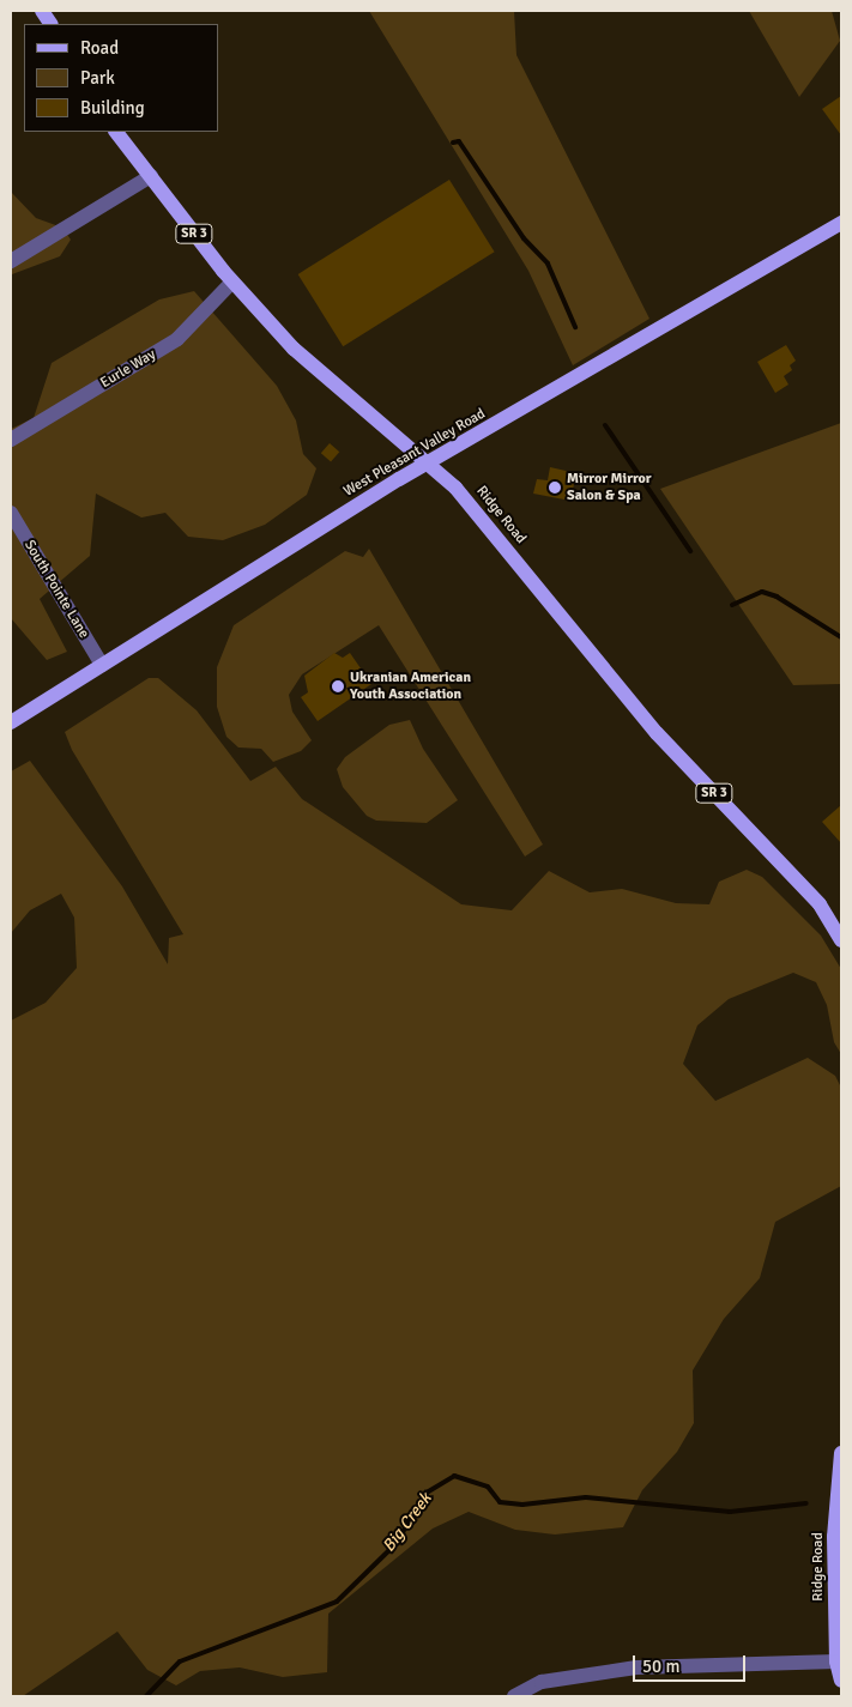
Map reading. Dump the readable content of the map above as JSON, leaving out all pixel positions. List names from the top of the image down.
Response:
{
  "streets": {
    "main road": ["SR 3", "West Pleasant Valley Road", "Ridge Road"],
    "street": ["Eurle Way", "South Pointe Lane"]
  },
  "crossings": [
    ["Eurle Way", "Ridge Road"],
    ["West Pleasant Valley Road", "Ridge Road"],
    ["West Pleasant Valley Road", "South Pointe Lane"]
  ],
  "water": ["Big Creek"],
  "places": ["Mirror Mirror Salon & Spa", "Ukranian American Youth Association"],
  "legend": ["Road", "Park", "Building"],
  "scale_bar": "50 m"
}
